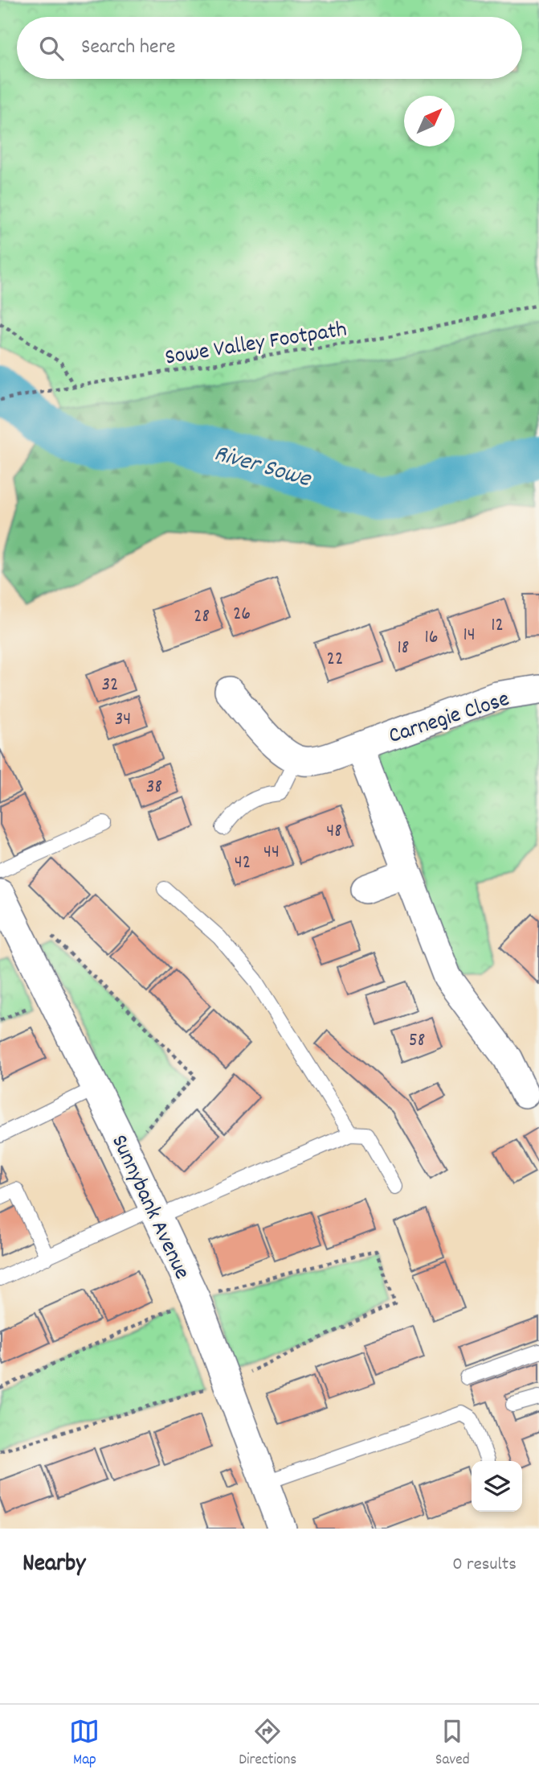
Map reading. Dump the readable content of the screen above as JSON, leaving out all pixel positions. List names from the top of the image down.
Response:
{
  "streets": {
    "street": ["Carnegie Close", "Sunnybank Avenue"],
    "path": ["Sowe Valley Footpath"]
  },
  "water": ["River Sowe"],
  "house_numbers": [
    "26",
    "28",
    "12",
    "14",
    "16",
    "18",
    "22",
    "32",
    "34",
    "38",
    "48",
    "44",
    "42",
    "58"
  ],
  "north": "top right",
  "page": {
    "search": "Search here",
    "heading": ["Nearby", "0 results"],
    "nav": ["Map", "Directions", "Saved"]
  }
}
